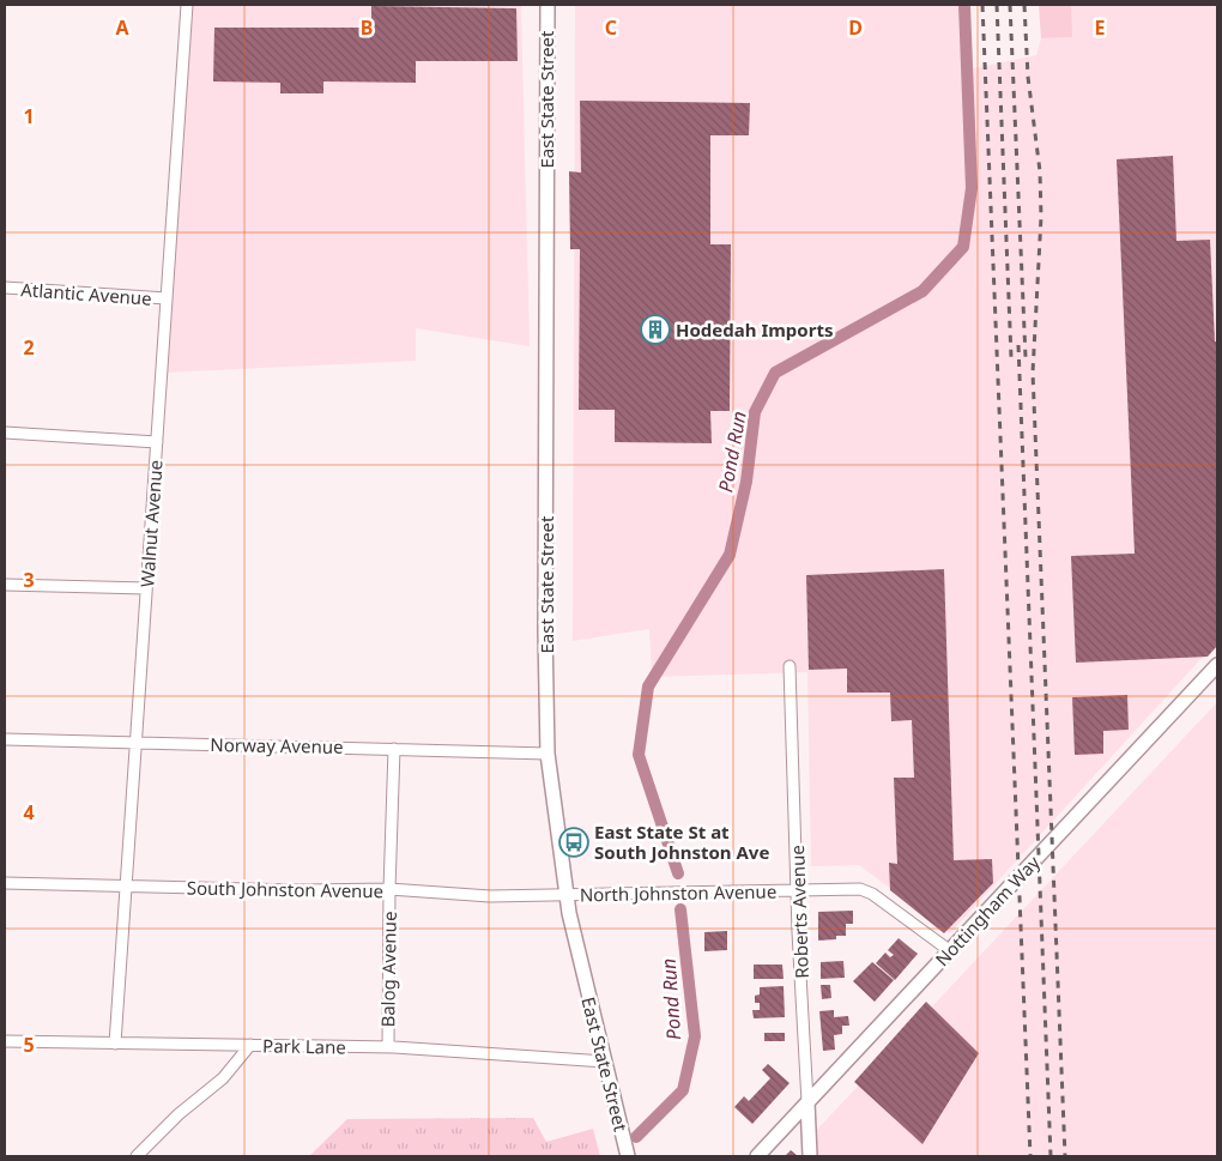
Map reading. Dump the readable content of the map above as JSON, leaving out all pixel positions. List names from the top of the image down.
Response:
{
  "streets": {
    "street": [
      "East State Street",
      "Atlantic Avenue",
      "Walnut Avenue",
      "Norway Avenue",
      "South Johnston Avenue",
      "North Johnston Avenue",
      "Nottingham Way",
      "Roberts Avenue",
      "Balog Avenue",
      "Park Lane"
    ]
  },
  "crossings": [
    ["East State Street", "Norway Avenue"],
    ["East State Street", "South Johnston Avenue"],
    ["East State Street", "North Johnston Avenue"],
    ["East State Street", "Park Lane"],
    ["Atlantic Avenue", "Walnut Avenue"],
    ["Walnut Avenue", "Norway Avenue"],
    ["Walnut Avenue", "South Johnston Avenue"],
    ["Walnut Avenue", "Park Lane"],
    ["Norway Avenue", "Balog Avenue"],
    ["South Johnston Avenue", "North Johnston Avenue"],
    ["South Johnston Avenue", "Balog Avenue"],
    ["North Johnston Avenue", "Nottingham Way"],
    ["North Johnston Avenue", "Roberts Avenue"],
    ["Nottingham Way", "Roberts Avenue"],
    ["Balog Avenue", "Park Lane"]
  ],
  "water": ["Pond Run"],
  "places": {
    "building": ["Hodedah Imports"],
    "bus stop": ["East State St at South Johnston Ave"]
  },
  "grid": {
    "columns": [
      "A",
      "B",
      "C",
      "D",
      "E"
    ],
    "rows": [
      "1",
      "2",
      "3",
      "4",
      "5"
    ]
  }
}
